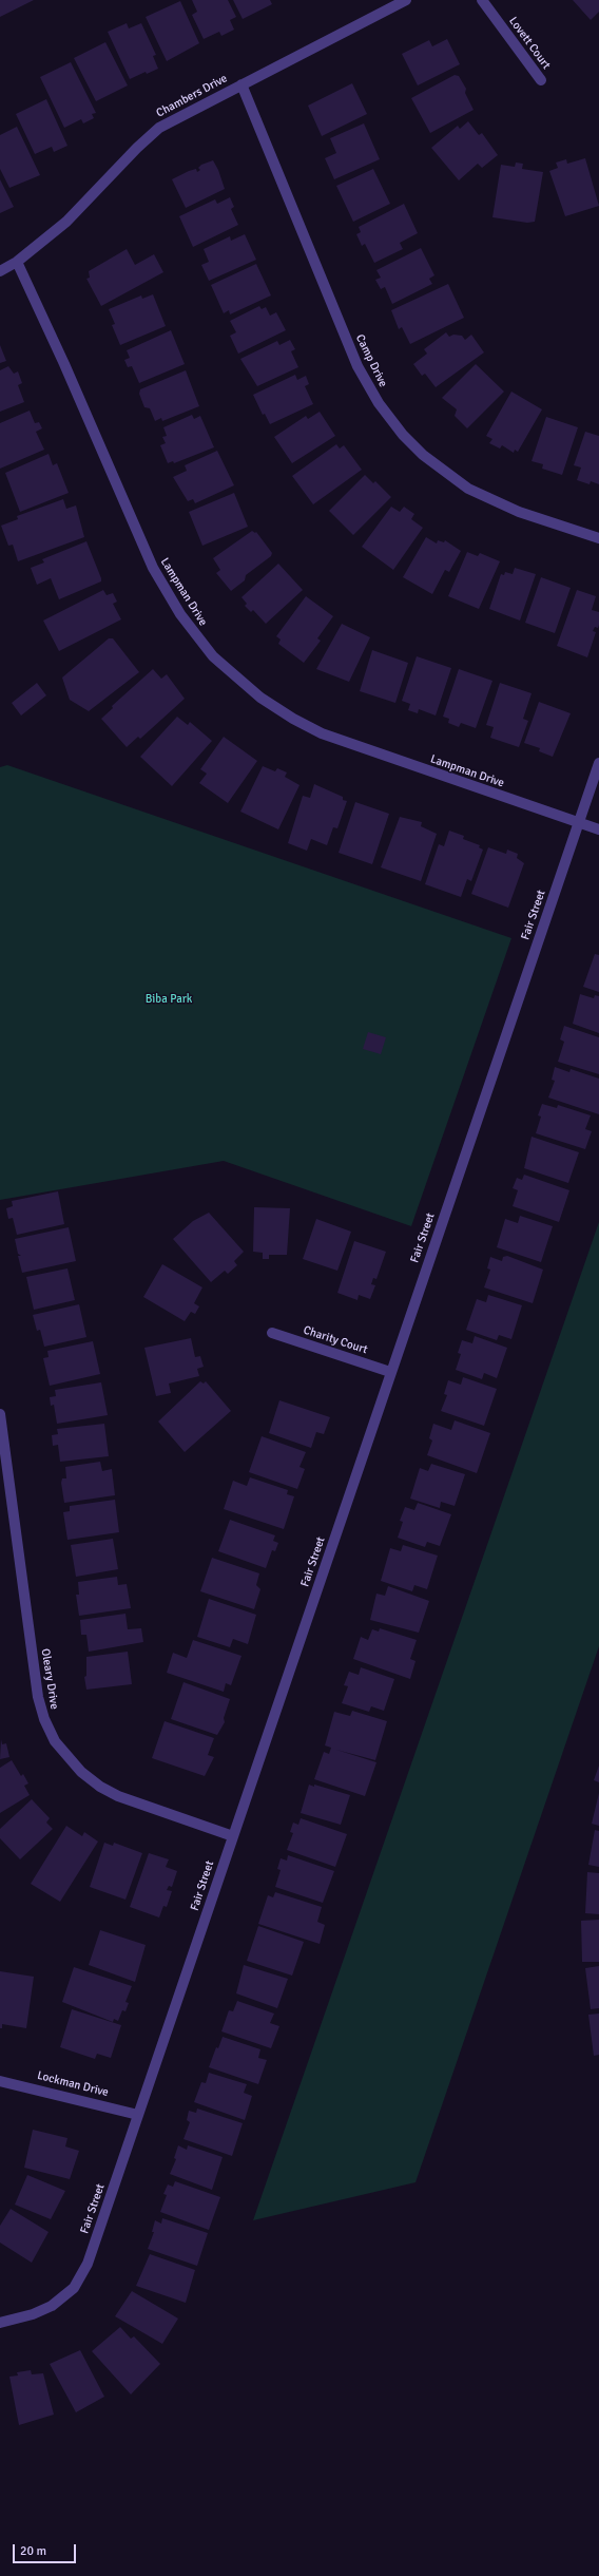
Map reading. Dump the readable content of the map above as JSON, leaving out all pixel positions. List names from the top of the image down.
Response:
{
  "streets": {
    "street": [
      "Lovett Court",
      "Chambers Drive",
      "Camp Drive",
      "Lampman Drive",
      "Fair Street",
      "Charity Court",
      "Oleary Drive",
      "Lockman Drive"
    ]
  },
  "crossings": [
    ["Chambers Drive", "Camp Drive"],
    ["Chambers Drive", "Lampman Drive"],
    ["Lampman Drive", "Fair Street"],
    ["Fair Street", "Charity Court"],
    ["Fair Street", "Oleary Drive"],
    ["Fair Street", "Lockman Drive"]
  ],
  "parks": ["Biba Park"],
  "scale_bar": "20 m"
}
